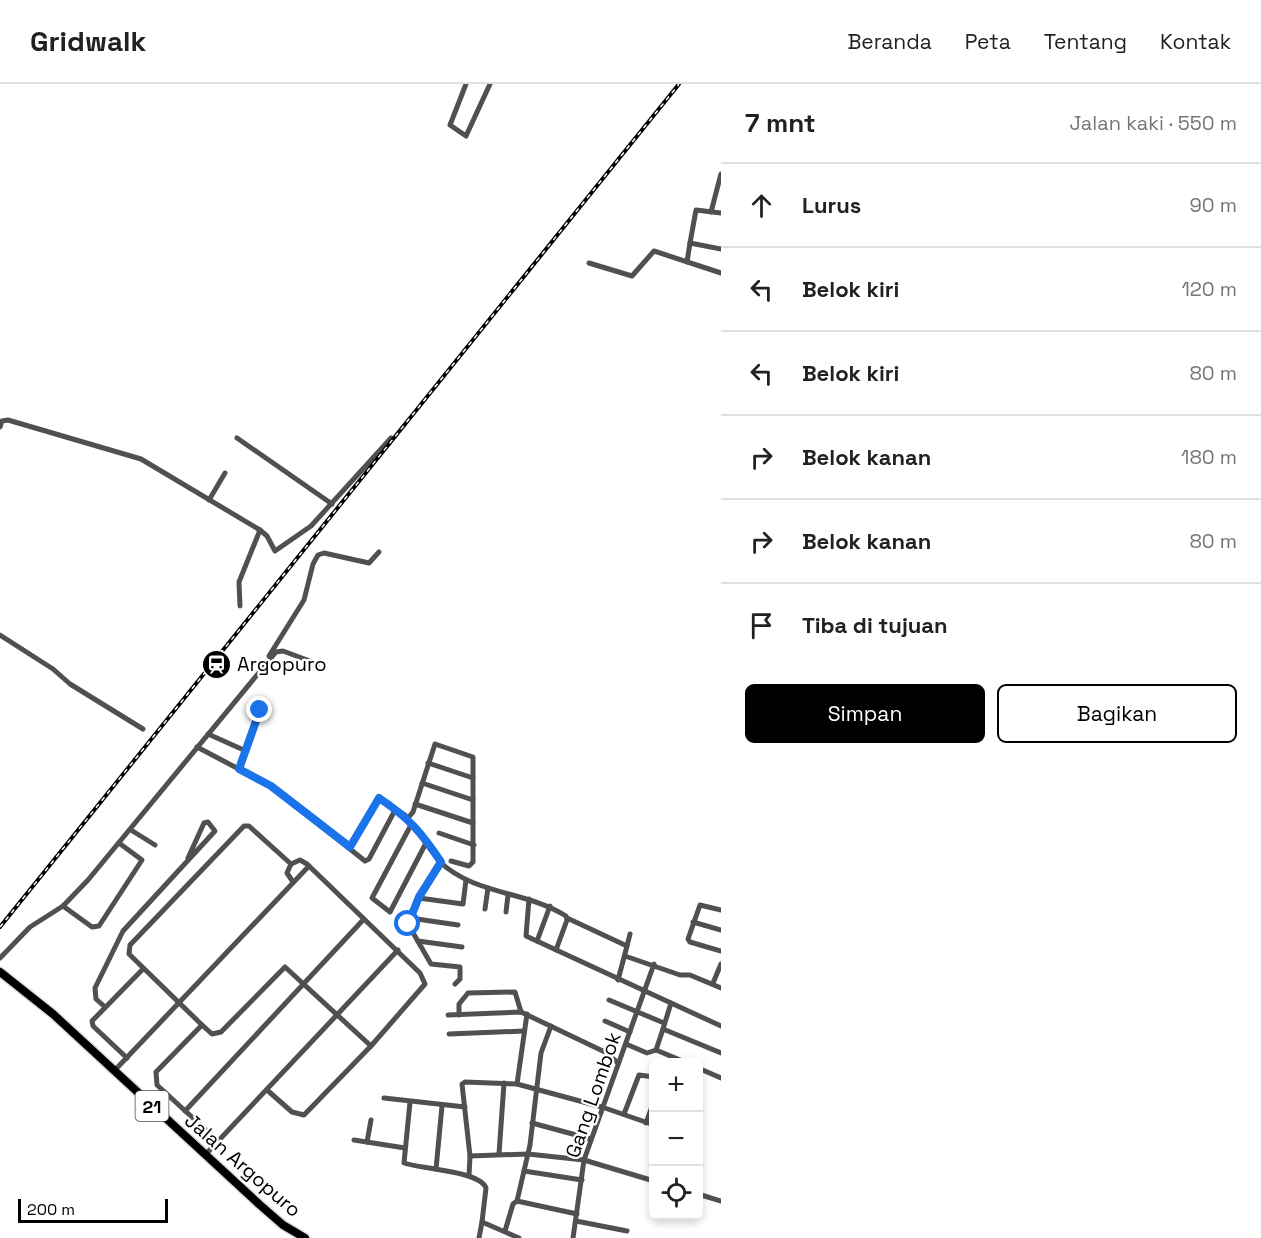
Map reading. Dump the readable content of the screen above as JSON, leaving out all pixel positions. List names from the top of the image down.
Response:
{
  "streets": {
    "highway": ["21", "Jalan Argopuro"],
    "street": ["Gang Lombok"]
  },
  "places": {
    "station": ["Argopuro"]
  },
  "scale_bar": "200 m",
  "page": {
    "header": "Gridwalk",
    "nav": [
      "Beranda",
      "Peta",
      "Tentang",
      "Kontak"
    ],
    "heading": ["7 mnt", "Jalan kaki · 550 m"],
    "list": [
      ["Lurus", "90 m"],
      ["Belok kiri", "120 m"],
      ["Belok kiri", "80 m"],
      ["Belok kanan", "180 m"],
      ["Belok kanan", "80 m"],
      "Tiba di tujuan"
    ],
    "buttons": ["Simpan", "Bagikan"],
    "map_buttons": ["+", "−"],
    "scale": "200 m"
  }
}
